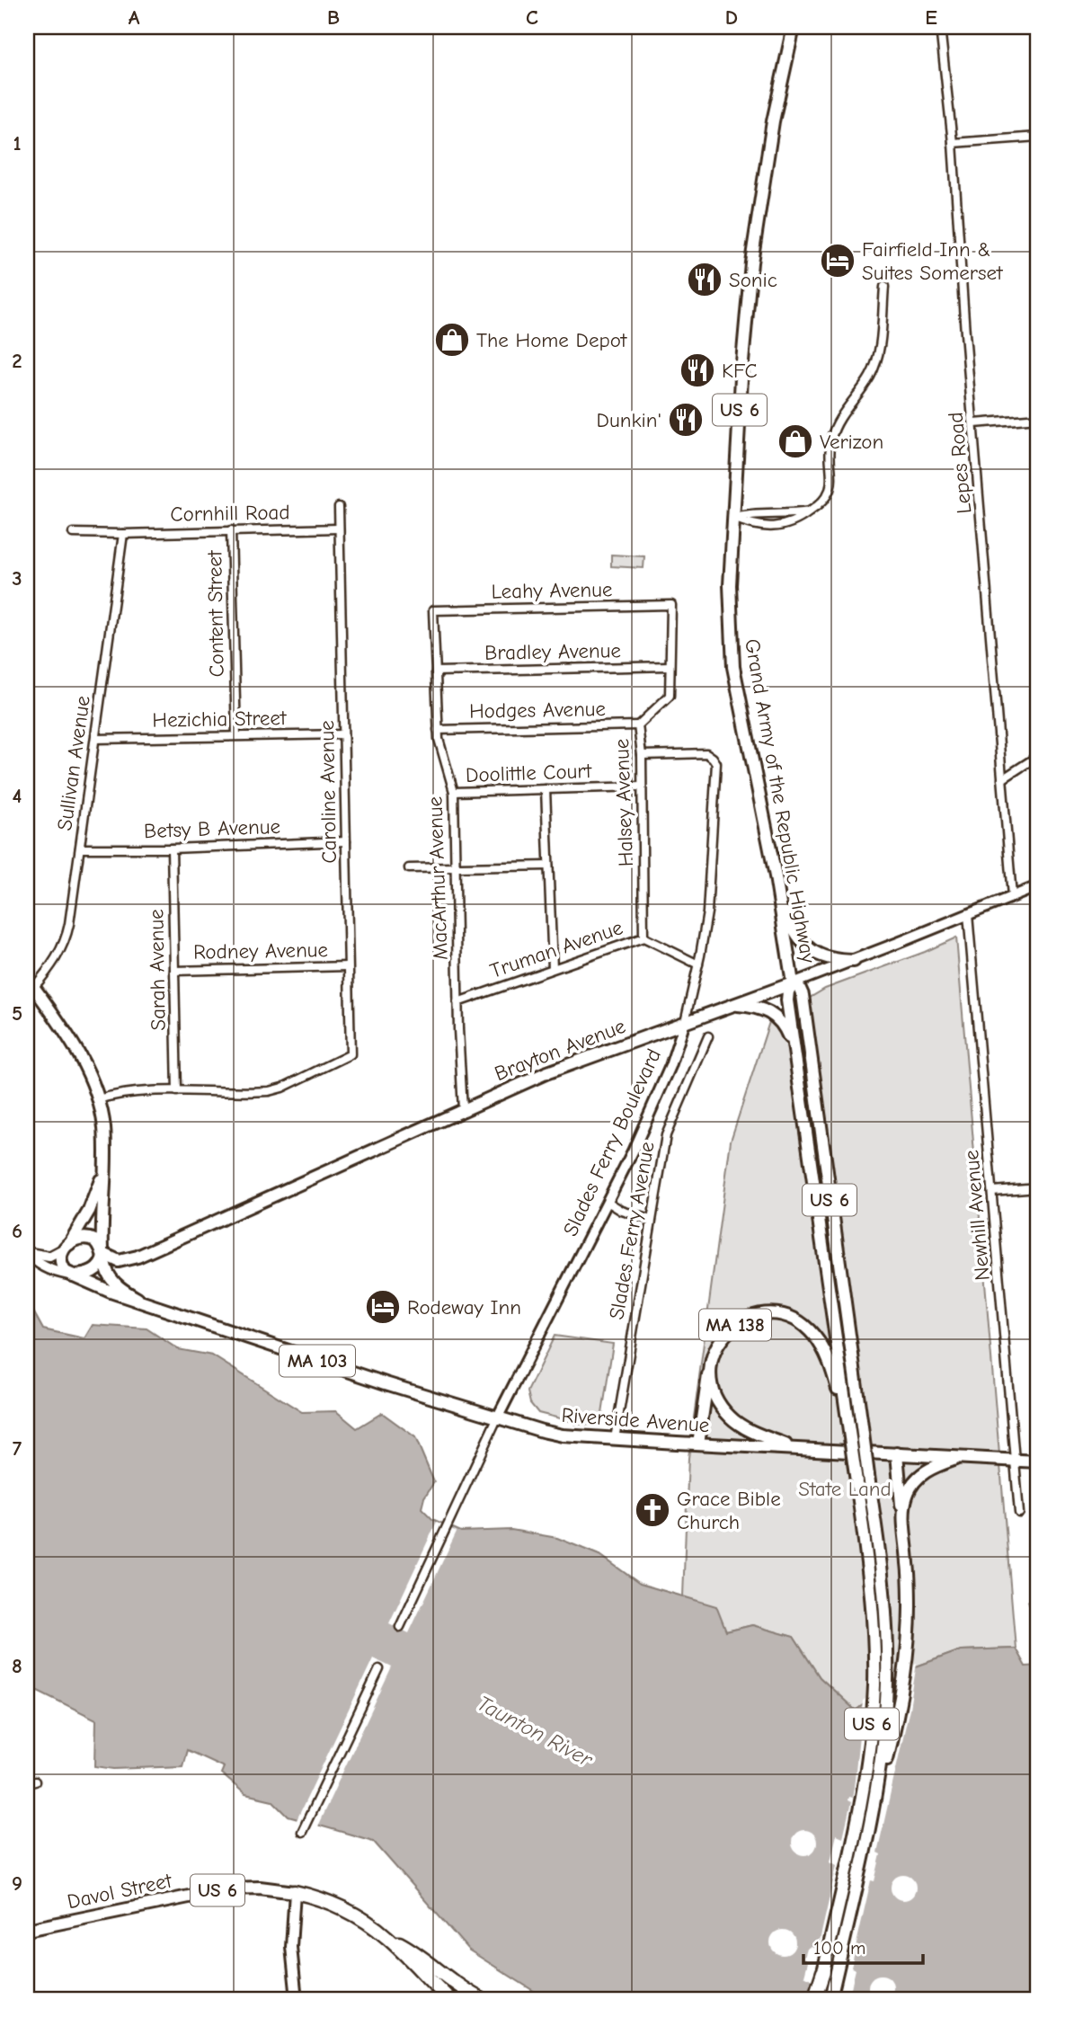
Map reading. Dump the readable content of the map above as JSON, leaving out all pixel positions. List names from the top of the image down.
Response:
{
  "streets": {
    "highway": ["US 6"],
    "main road": [
      "Grand Army of the Republic Highway",
      "Brayton Avenue",
      "Slades Ferry Boulevard",
      "MA 138",
      "MA 103",
      "Riverside Avenue",
      "Davol Street"
    ],
    "street": [
      "Lepes Road",
      "Cornhill Road",
      "Leahy Avenue",
      "Content Street",
      "Bradley Avenue",
      "Hodges Avenue",
      "Hezichia Street",
      "Sullivan Avenue",
      "Doolittle Court",
      "Caroline Avenue",
      "Halsey Avenue",
      "Betsy B Avenue",
      "MacArthur Avenue",
      "Truman Avenue",
      "Rodney Avenue",
      "Sarah Avenue",
      "Newhill Avenue",
      "Slades Ferry Avenue"
    ]
  },
  "crossings": [
    ["US 6", "Grand Army of the Republic Highway"],
    ["US 6", "Brayton Avenue"],
    ["US 6", "MA 138"],
    ["US 6", "Davol Street"],
    ["Lepes Road", "Brayton Avenue"],
    ["Cornhill Road", "Content Street"],
    ["Cornhill Road", "Sullivan Avenue"],
    ["Cornhill Road", "Caroline Avenue"],
    ["Leahy Avenue", "Halsey Avenue"],
    ["Leahy Avenue", "MacArthur Avenue"],
    ["Content Street", "Hezichia Street"],
    ["Bradley Avenue", "Halsey Avenue"],
    ["Bradley Avenue", "MacArthur Avenue"],
    ["Hodges Avenue", "Halsey Avenue"],
    ["Hodges Avenue", "MacArthur Avenue"],
    ["Hezichia Street", "Sullivan Avenue"],
    ["Hezichia Street", "Caroline Avenue"],
    ["Sullivan Avenue", "Betsy B Avenue"],
    ["Sullivan Avenue", "MA 103"],
    ["Doolittle Court", "Halsey Avenue"],
    ["Doolittle Court", "MacArthur Avenue"],
    ["Caroline Avenue", "Betsy B Avenue"],
    ["Caroline Avenue", "Rodney Avenue"],
    ["Caroline Avenue", "Sarah Avenue"],
    ["Grand Army of the Republic Highway", "Brayton Avenue"],
    ["Halsey Avenue", "Truman Avenue"],
    ["Halsey Avenue", "Slades Ferry Boulevard"],
    ["Betsy B Avenue", "Sarah Avenue"],
    ["MacArthur Avenue", "Truman Avenue"],
    ["MacArthur Avenue", "Brayton Avenue"],
    ["Truman Avenue", "Slades Ferry Boulevard"],
    ["Rodney Avenue", "Sarah Avenue"],
    ["Brayton Avenue", "Slades Ferry Boulevard"],
    ["Brayton Avenue", "Newhill Avenue"],
    ["Brayton Avenue", "MA 103"],
    ["Brayton Avenue", "Riverside Avenue"],
    ["Slades Ferry Boulevard", "Riverside Avenue"],
    ["Newhill Avenue", "Riverside Avenue"],
    ["Slades Ferry Avenue", "Riverside Avenue"],
    ["MA 138", "Riverside Avenue"],
    ["MA 103", "Riverside Avenue"]
  ],
  "water": ["Taunton River"],
  "parks": ["State Land"],
  "places": {
    "hotel": ["Fairfield Inn & Suites Somerset", "Rodeway Inn"],
    "restaurant": ["Sonic", "KFC", "Dunkin'"],
    "shop": ["The Home Depot", "Verizon"],
    "church": ["Grace Bible Church"]
  },
  "scale_bar": "100 m",
  "grid": {
    "columns": [
      "A",
      "B",
      "C",
      "D",
      "E"
    ],
    "rows": [
      "1",
      "2",
      "3",
      "4",
      "5",
      "6",
      "7",
      "8",
      "9"
    ]
  }
}
